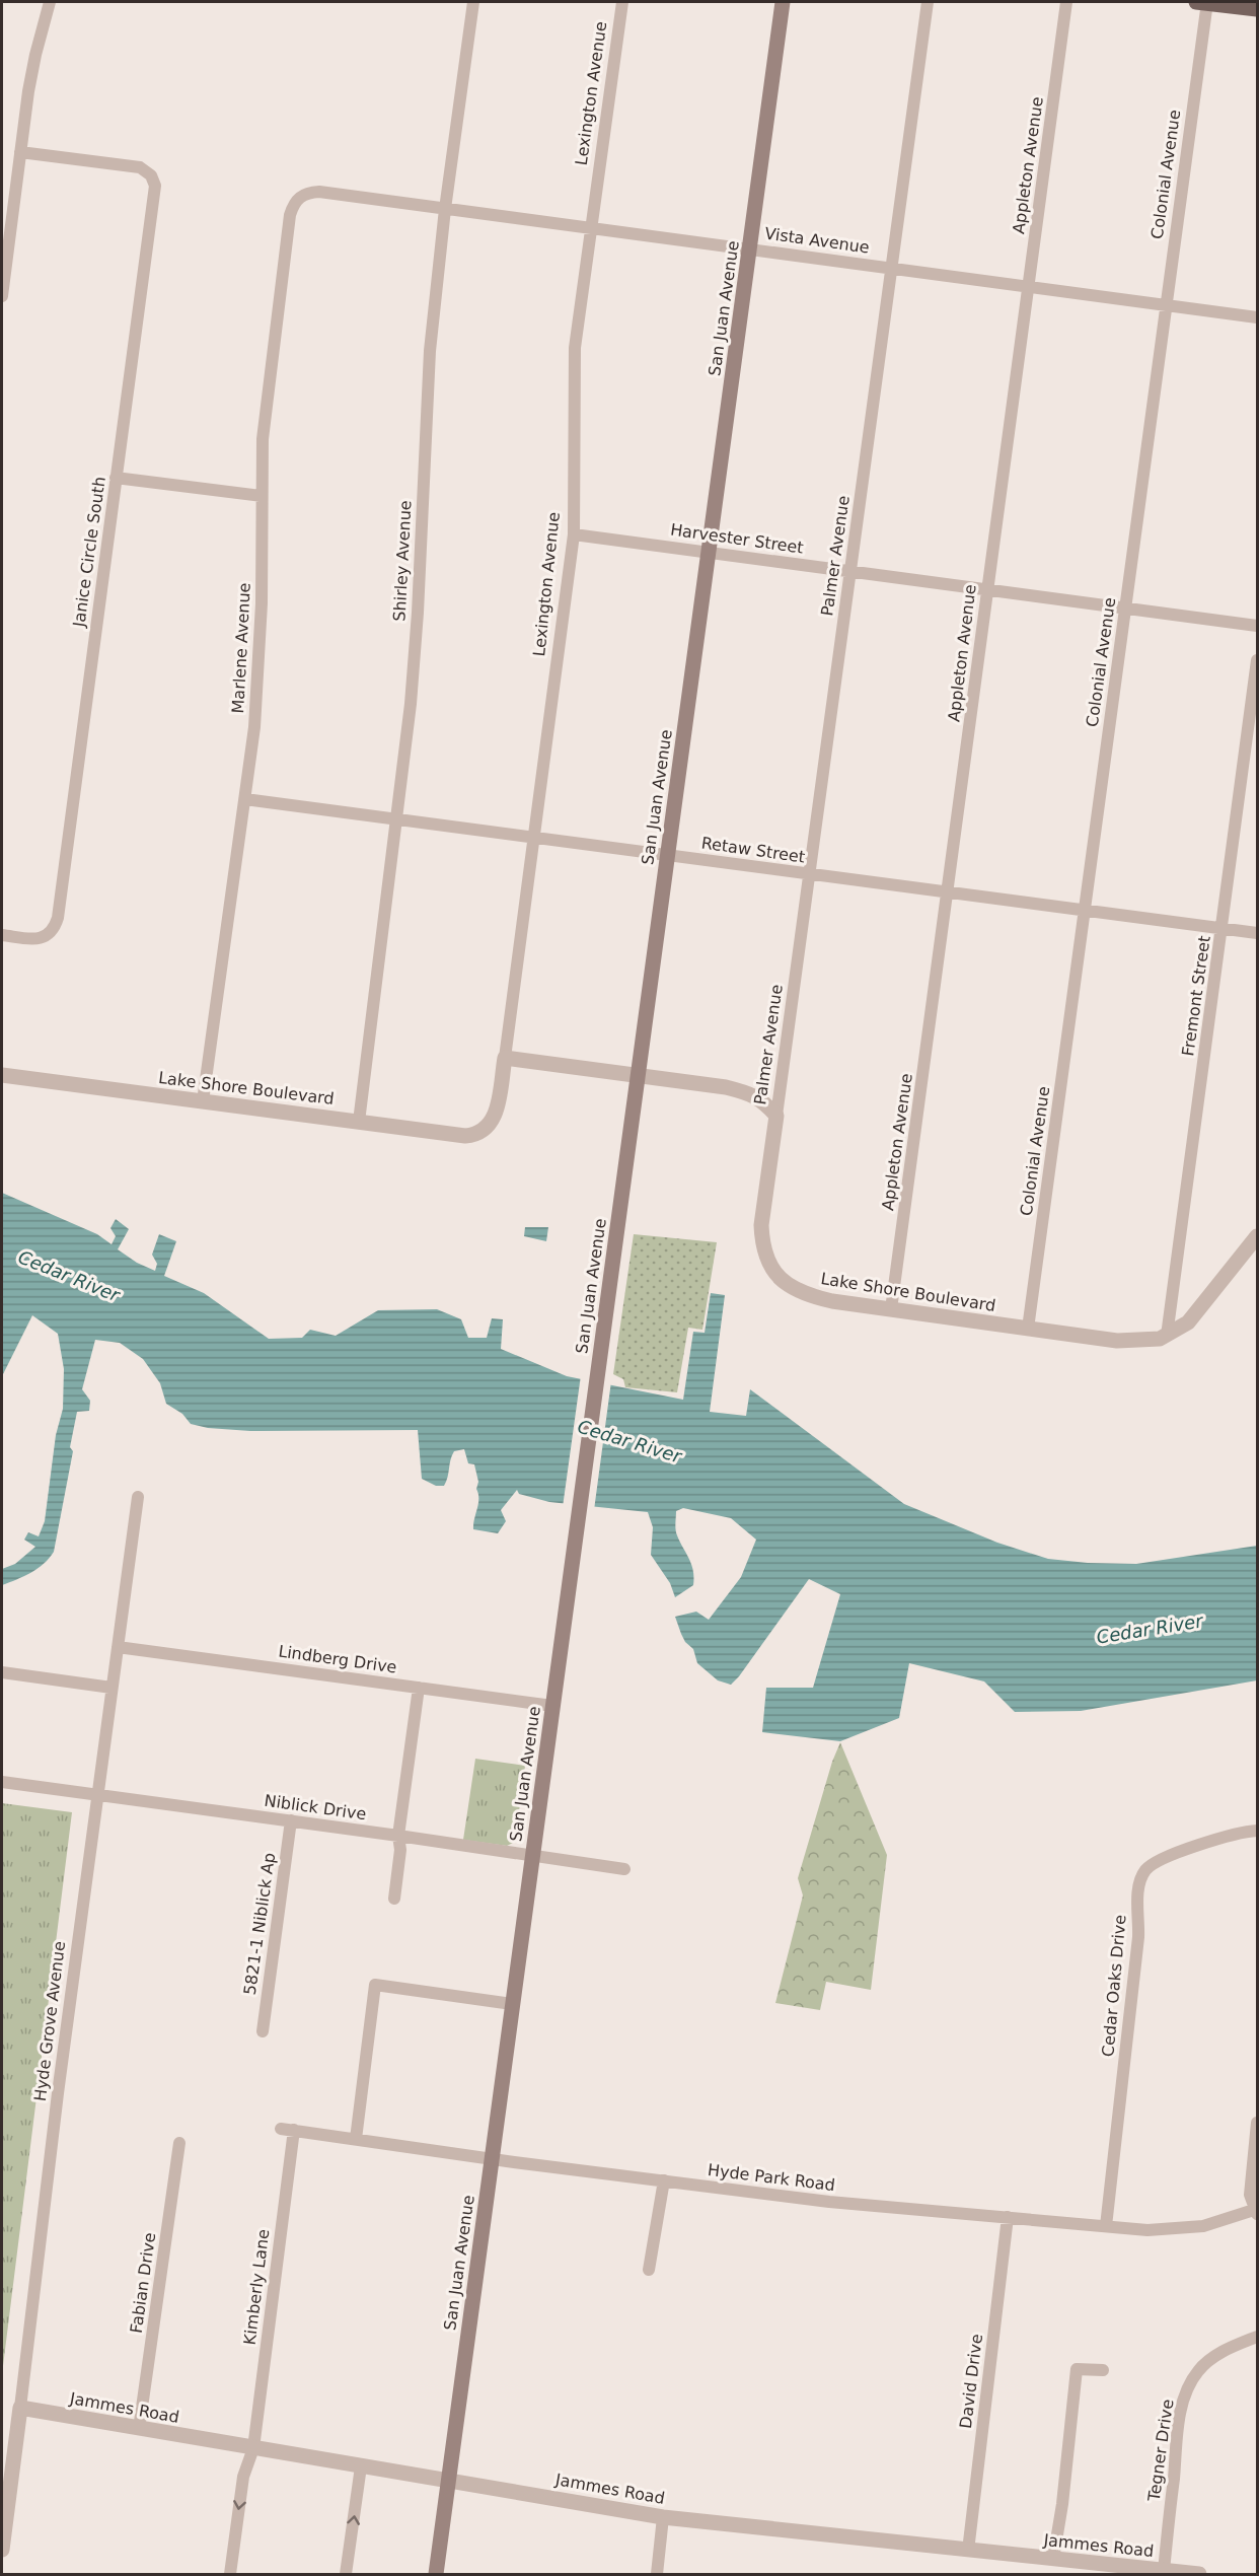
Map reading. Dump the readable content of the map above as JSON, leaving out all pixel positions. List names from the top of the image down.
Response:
{
  "streets": {
    "main road": ["San Juan Avenue"],
    "street": [
      "Lexington Avenue",
      "Appleton Avenue",
      "Colonial Avenue",
      "Vista Avenue",
      "Harvester Street",
      "Janice Circle South",
      "Palmer Avenue",
      "Shirley Avenue",
      "Marlene Avenue",
      "Retaw Street",
      "Fremont Street",
      "Lake Shore Boulevard",
      "Lindberg Drive",
      "Niblick Drive",
      "5821-1 Niblick Ap",
      "Cedar Oaks Drive",
      "Hyde Grove Avenue",
      "Hyde Park Road",
      "Fabian Drive",
      "Kimberly Lane",
      "David Drive",
      "Jammes Road",
      "Tegner Drive"
    ]
  },
  "crossings": [
    ["Lexington Avenue", "Vista Avenue"],
    ["Lexington Avenue", "Harvester Street"],
    ["Lexington Avenue", "Retaw Street"],
    ["Lexington Avenue", "Lake Shore Boulevard"],
    ["Appleton Avenue", "Vista Avenue"],
    ["Appleton Avenue", "Harvester Street"],
    ["Appleton Avenue", "Retaw Street"],
    ["Appleton Avenue", "Lake Shore Boulevard"],
    ["Colonial Avenue", "Vista Avenue"],
    ["Colonial Avenue", "Harvester Street"],
    ["Colonial Avenue", "Retaw Street"],
    ["Colonial Avenue", "Lake Shore Boulevard"],
    ["Vista Avenue", "San Juan Avenue"],
    ["Vista Avenue", "Palmer Avenue"],
    ["Vista Avenue", "Shirley Avenue"],
    ["Vista Avenue", "Marlene Avenue"],
    ["San Juan Avenue", "Harvester Street"],
    ["San Juan Avenue", "Retaw Street"],
    ["San Juan Avenue", "Lindberg Drive"],
    ["San Juan Avenue", "Niblick Drive"],
    ["San Juan Avenue", "Hyde Park Road"],
    ["San Juan Avenue", "Jammes Road"],
    ["Harvester Street", "Palmer Avenue"],
    ["Palmer Avenue", "Retaw Street"],
    ["Palmer Avenue", "Lake Shore Boulevard"],
    ["Shirley Avenue", "Retaw Street"],
    ["Shirley Avenue", "Lake Shore Boulevard"],
    ["Marlene Avenue", "Retaw Street"],
    ["Marlene Avenue", "Lake Shore Boulevard"],
    ["Retaw Street", "Fremont Street"],
    ["Fremont Street", "Lake Shore Boulevard"],
    ["Lindberg Drive", "Hyde Grove Avenue"],
    ["Niblick Drive", "5821-1 Niblick Ap"],
    ["Niblick Drive", "Hyde Grove Avenue"],
    ["Cedar Oaks Drive", "Hyde Park Road"],
    ["Hyde Grove Avenue", "Jammes Road"],
    ["Hyde Park Road", "Kimberly Lane"],
    ["Hyde Park Road", "David Drive"],
    ["Fabian Drive", "Jammes Road"],
    ["Kimberly Lane", "Jammes Road"],
    ["David Drive", "Jammes Road"],
    ["Jammes Road", "Tegner Drive"]
  ],
  "water": ["Cedar River"]
}
